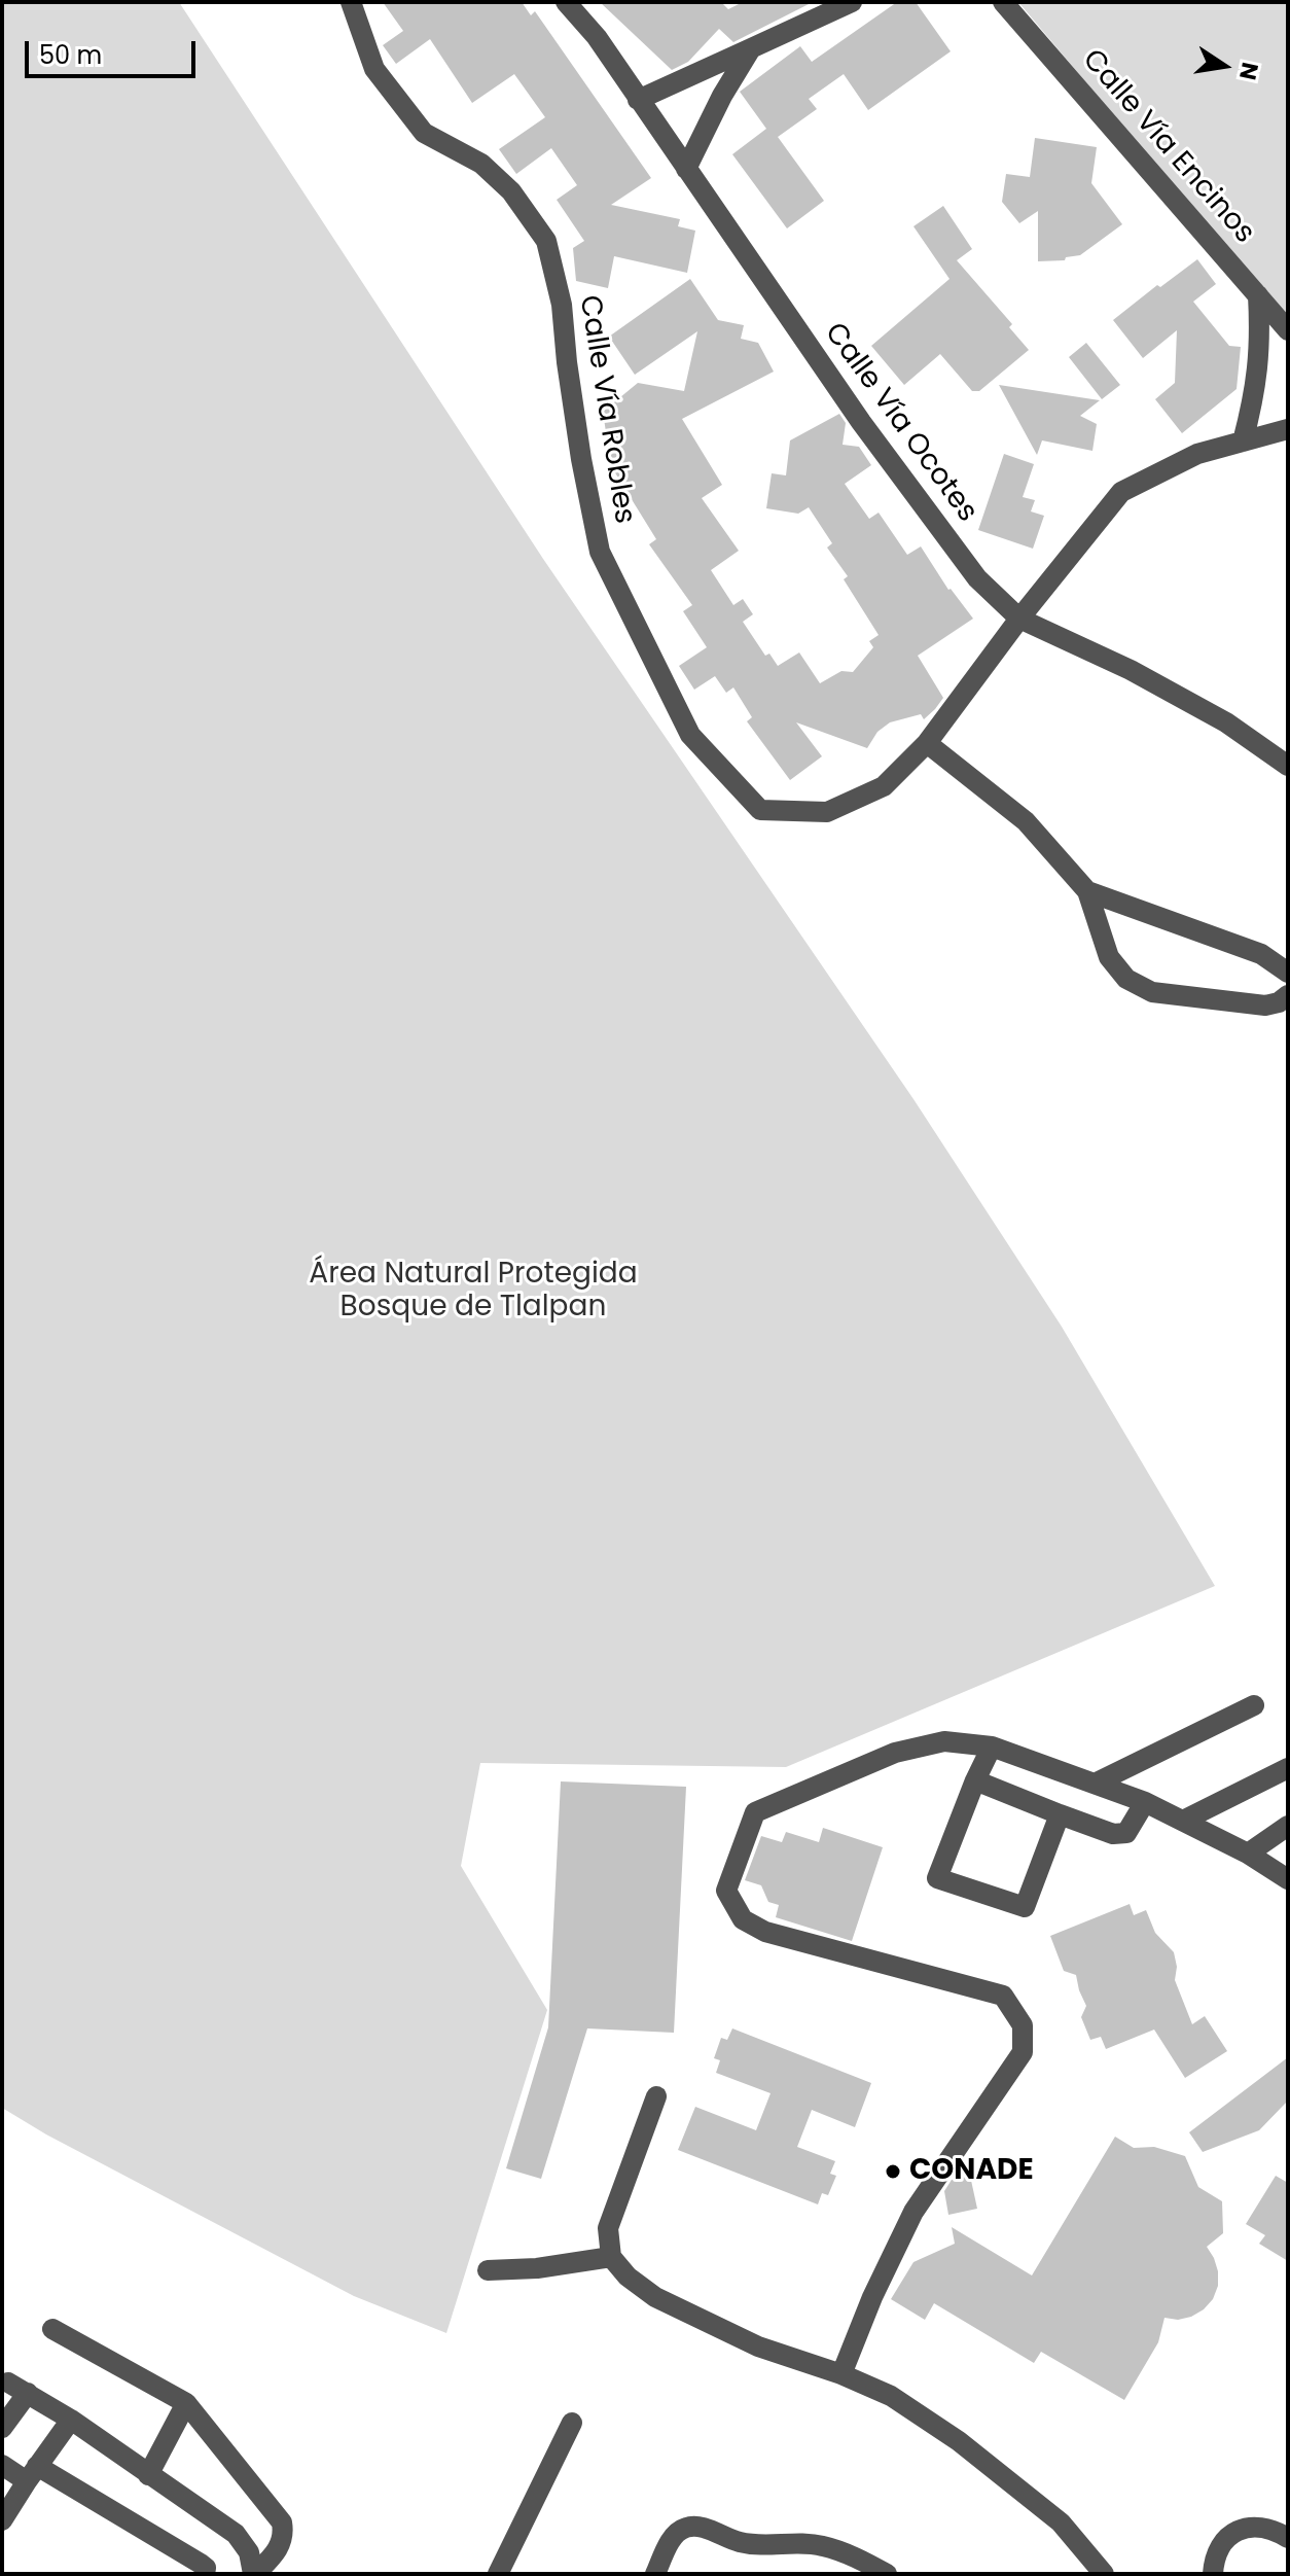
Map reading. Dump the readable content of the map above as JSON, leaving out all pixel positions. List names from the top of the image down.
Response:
{
  "streets": {
    "street": ["Calle Vía Encinos", "Calle Vía Robles", "Calle Vía Ocotes"]
  },
  "crossings": [
    ["Calle Vía Robles", "Calle Vía Ocotes"]
  ],
  "parks": ["Área Natural Protegida Bosque de Tlalpan"],
  "places": ["CONADE"],
  "scale_bar": "50 m",
  "north": "right"
}
